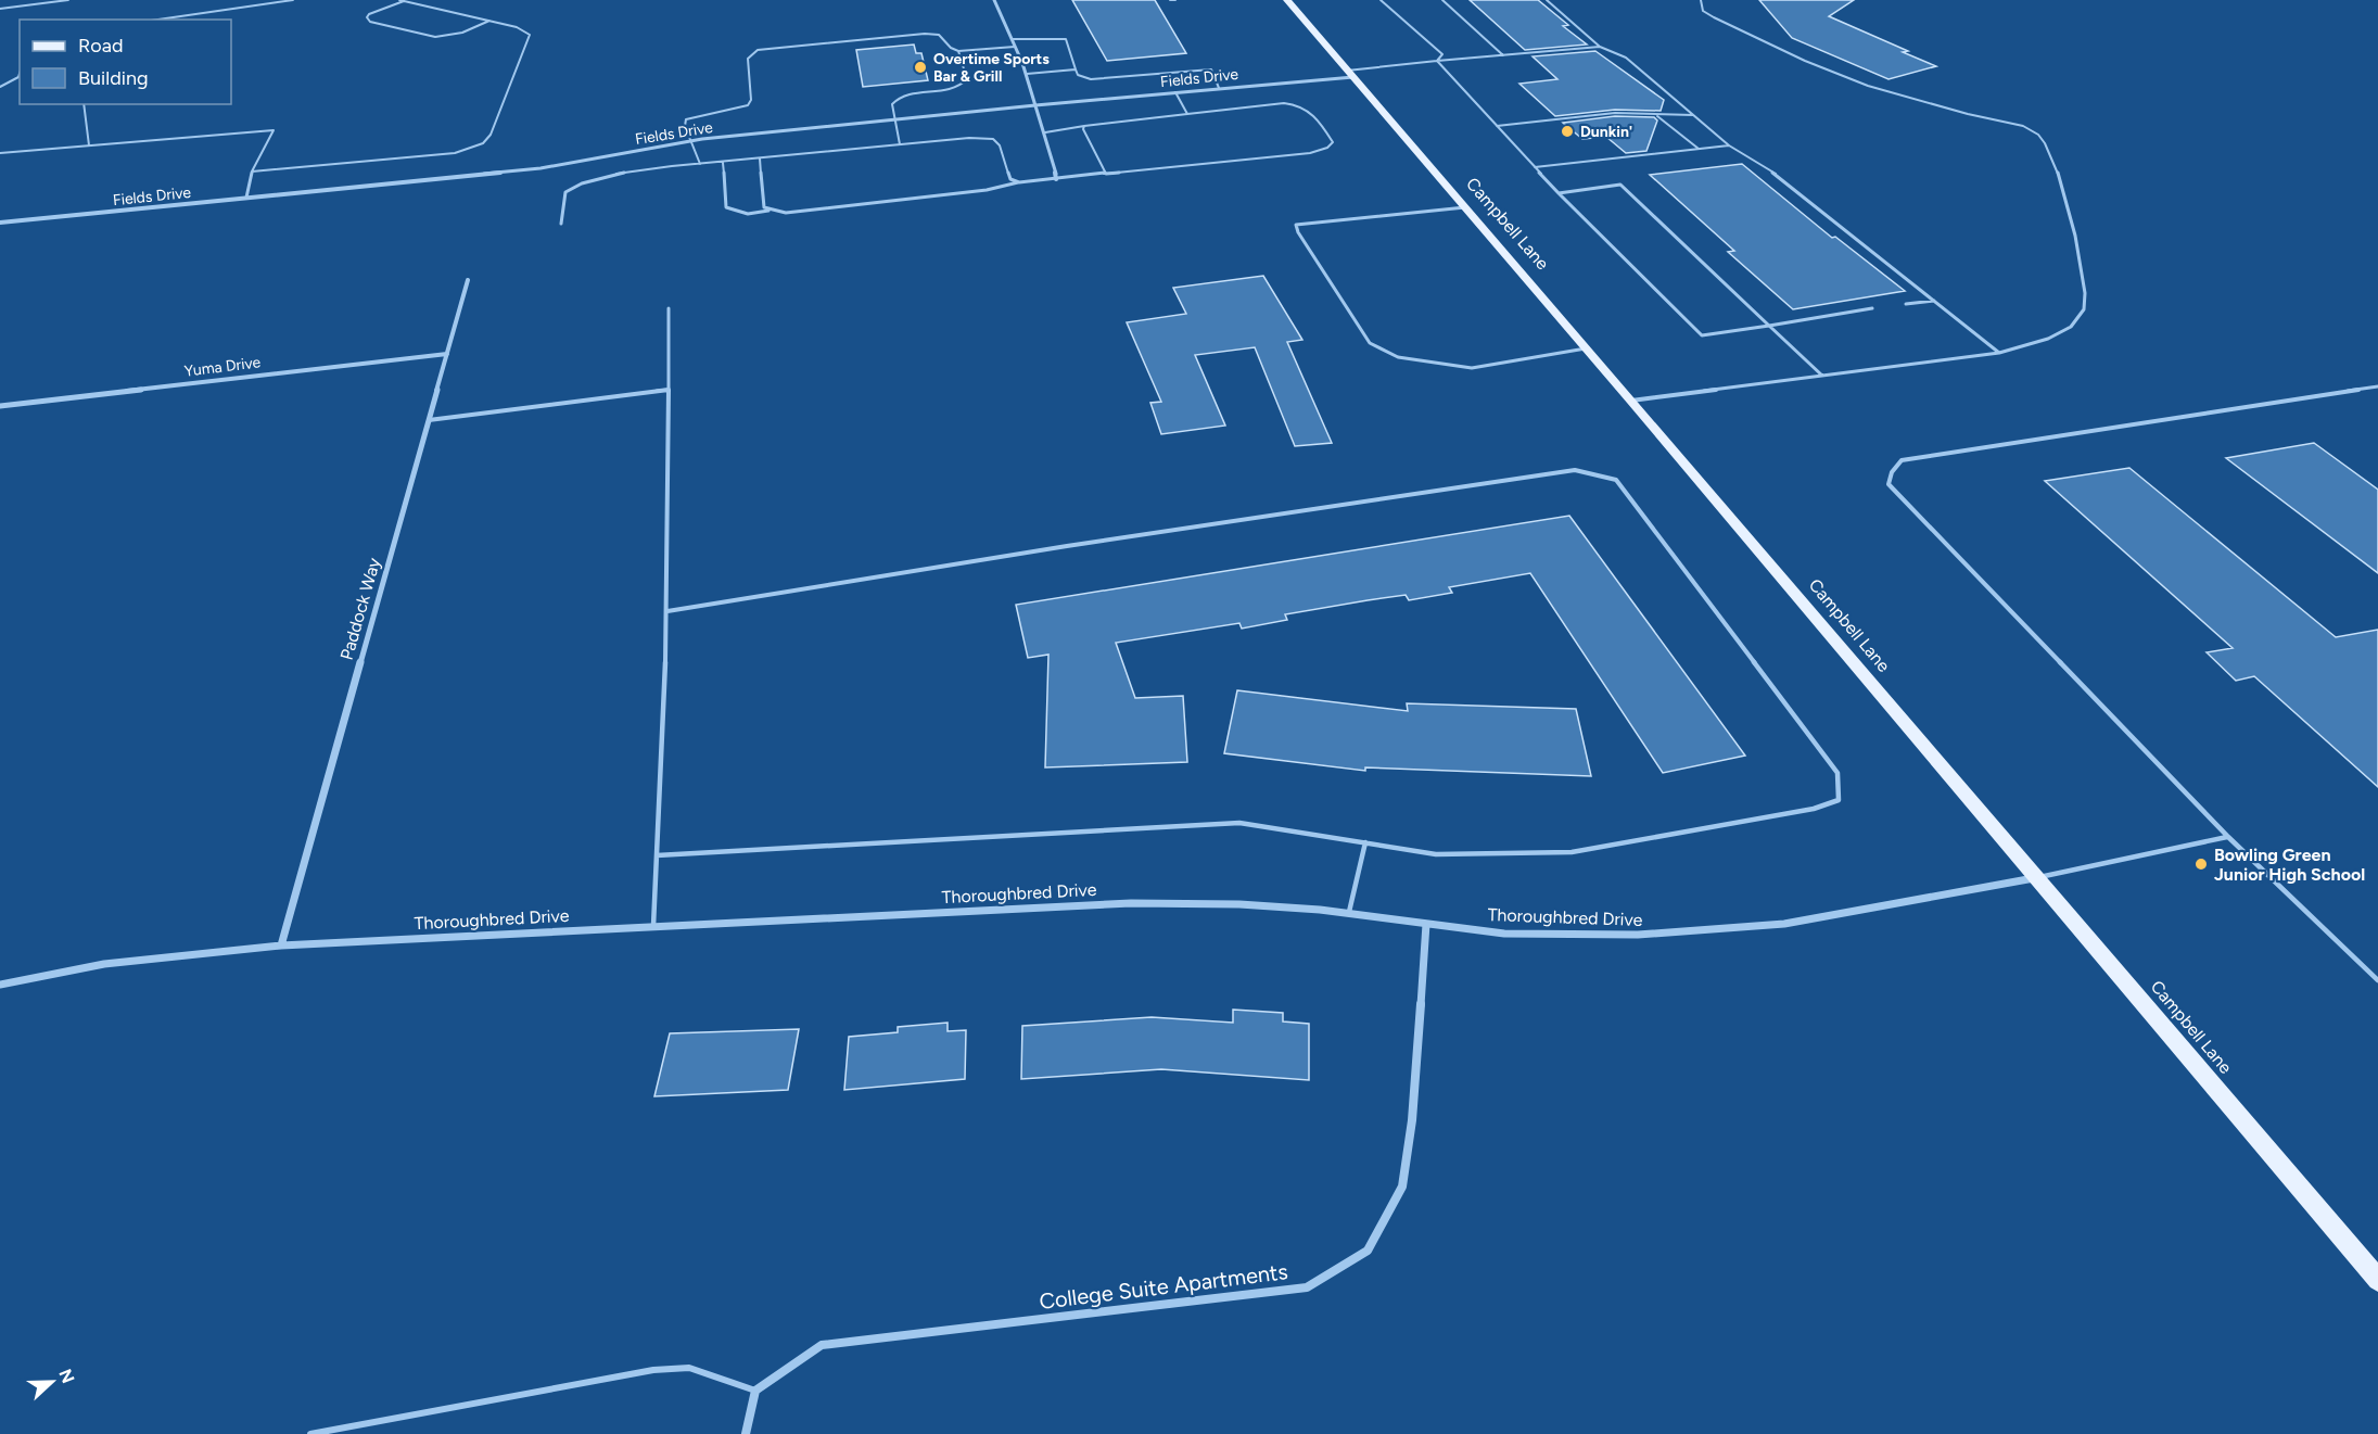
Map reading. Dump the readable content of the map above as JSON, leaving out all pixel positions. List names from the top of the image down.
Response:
{
  "streets": {
    "main road": ["Campbell Lane"],
    "street": [
      "Fields Drive",
      "Yuma Drive",
      "Paddock Way",
      "Thoroughbred Drive",
      "College Suite Apartments"
    ]
  },
  "crossings": [
    ["Fields Drive", "Campbell Lane"],
    ["Campbell Lane", "Thoroughbred Drive"],
    ["Yuma Drive", "Paddock Way"],
    ["Paddock Way", "Thoroughbred Drive"],
    ["Thoroughbred Drive", "College Suite Apartments"]
  ],
  "places": ["Overtime Sports Bar & Grill", "Dunkin'", "Bowling Green Junior High School"],
  "legend": ["Road", "Building"],
  "north": "right"
}
